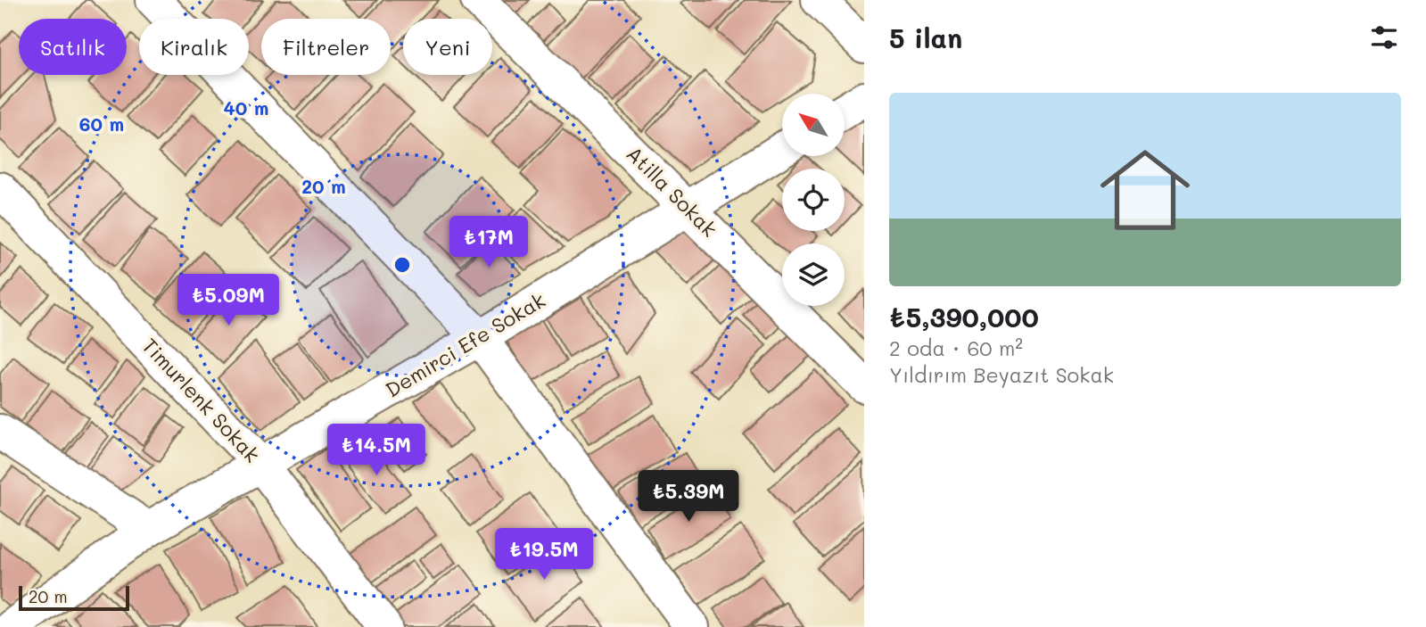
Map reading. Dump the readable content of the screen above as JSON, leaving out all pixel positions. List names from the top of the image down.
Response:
{
  "streets": {
    "street": ["Atilla Sokak", "Demirci Efe Sokak", "Timurlenk Sokak"]
  },
  "crossings": [
    ["Atilla Sokak", "Demirci Efe Sokak"],
    ["Demirci Efe Sokak", "Timurlenk Sokak"]
  ],
  "scale_bar": "20 m",
  "north": "top left",
  "page": {
    "heading": "5 ilan",
    "chip": [
      "Satılık",
      "Kiralık",
      "Filtreler",
      "Yeni"
    ],
    "list": [
      {
        "name": "₺5,390,000",
        "note": "2 oda · 60 m² · Yıldırım Beyazıt Sokak"
      }
    ],
    "price": [
      "₺17M",
      "₺5.09M",
      "₺14.5M",
      "₺5.39M",
      "₺19.5M"
    ],
    "scale": "20 m"
  },
  "rings": ["40 m", "60 m", "20 m"]
}
